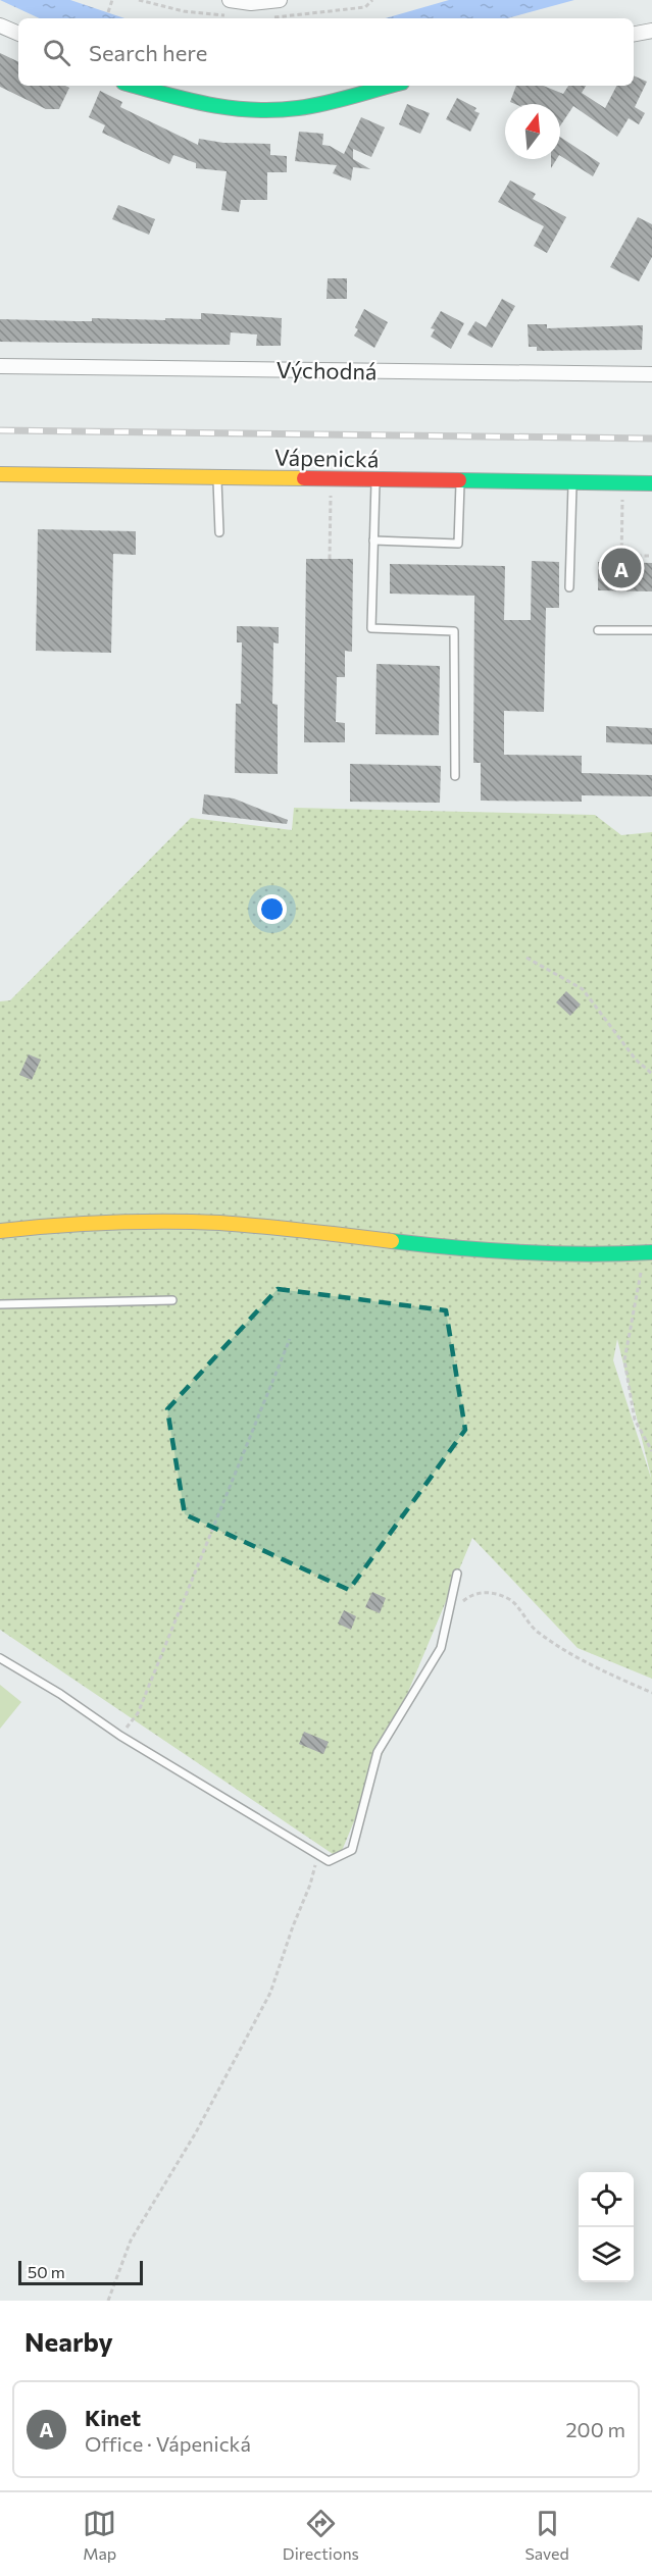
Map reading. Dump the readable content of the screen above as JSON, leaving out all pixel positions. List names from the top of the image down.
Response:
{
  "streets": {
    "street": ["Východná", "Vápenická"]
  },
  "scale_bar": "50 m",
  "north": "top",
  "page": {
    "search": "Search here",
    "pins": "A",
    "scale": "50 m",
    "heading": "Nearby",
    "list": [
      {
        "mark": "A",
        "name": "Kinet",
        "note": "Office · Vápenická",
        "value": "200 m"
      }
    ],
    "nav": ["Map", "Directions", "Saved"]
  }
}
